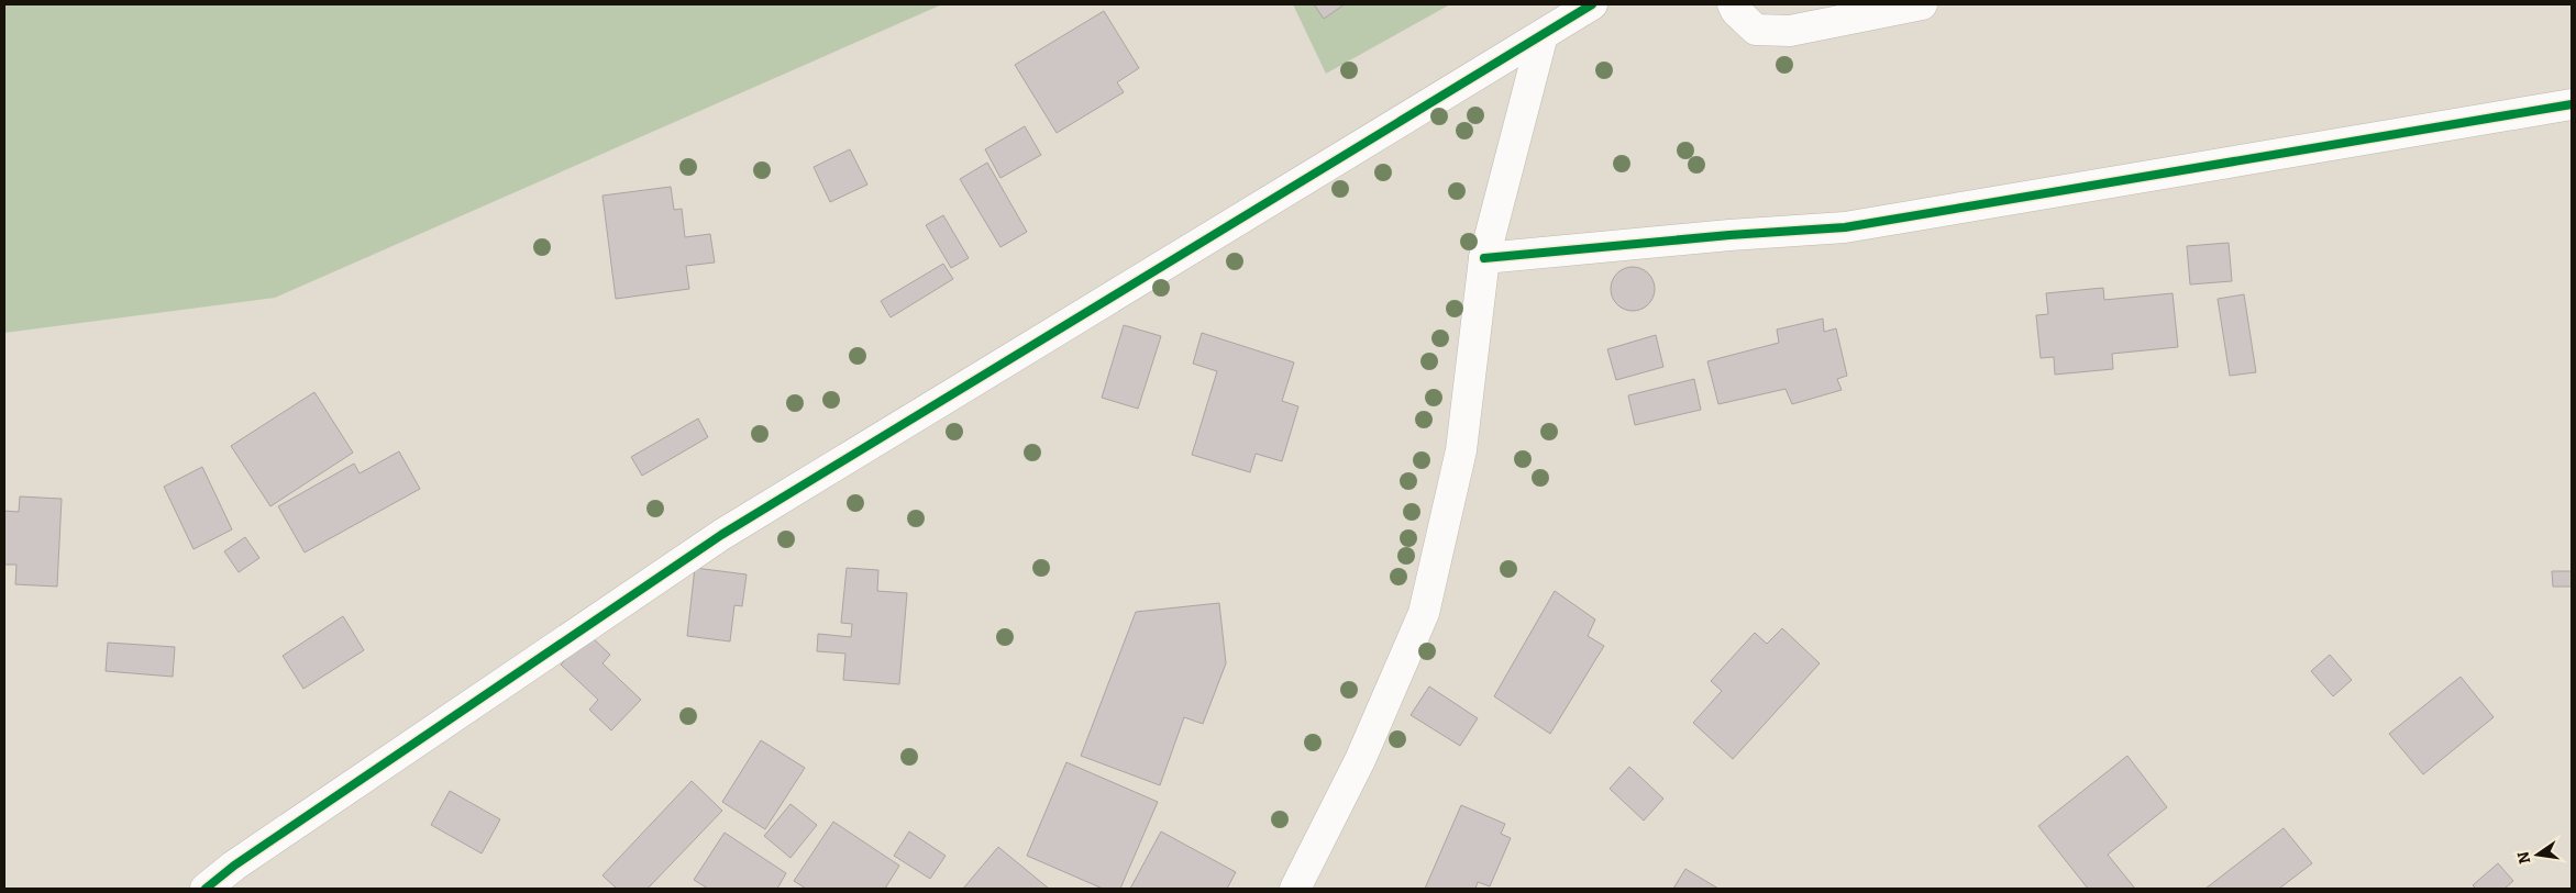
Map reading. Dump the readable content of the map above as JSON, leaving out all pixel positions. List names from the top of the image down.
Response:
{
  "north": "left"
}
